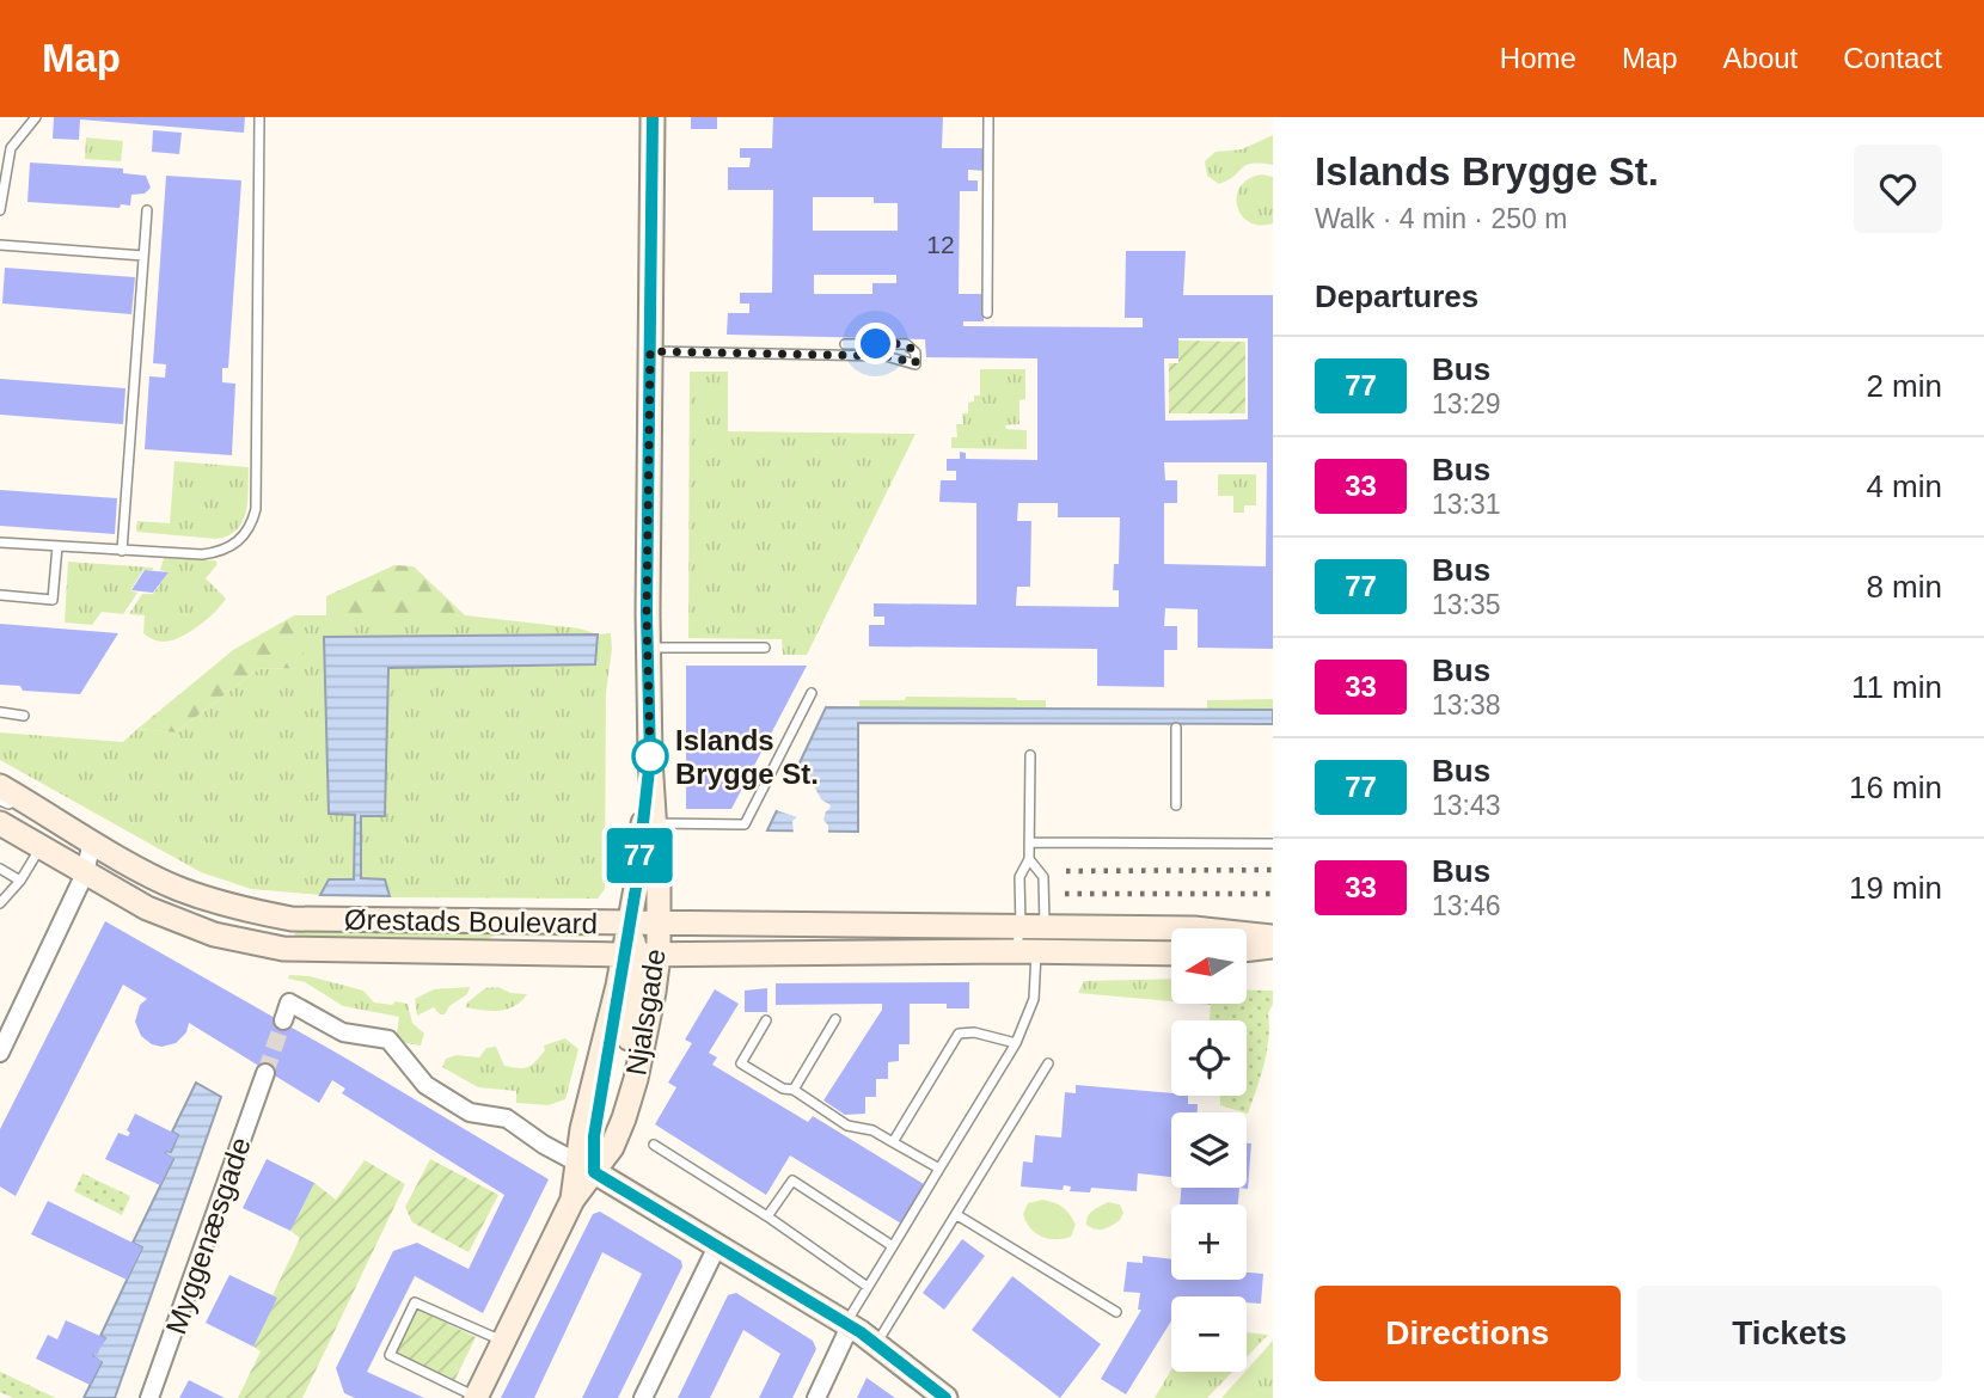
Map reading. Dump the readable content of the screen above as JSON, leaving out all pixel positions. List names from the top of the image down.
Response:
{
  "streets": {
    "street": ["Ørestads Boulevard", "Njalsgade", "Myggenæsgade"]
  },
  "crossings": [
    ["Ørestads Boulevard", "Njalsgade"]
  ],
  "places": ["Islands Brygge St."],
  "lines": ["bus line 77"],
  "house_numbers": ["12"],
  "north": "left",
  "page": {
    "header": "Map",
    "nav": [
      "Home",
      "Map",
      "About",
      "Contact"
    ],
    "on_map": "77",
    "heading": [
      ["Islands Brygge St.", "Walk · 4 min · 250 m"],
      "Departures"
    ],
    "list": [
      {
        "mark": "77",
        "name": "Bus",
        "note": "13:29",
        "value": "2 min"
      },
      {
        "mark": "33",
        "name": "Bus",
        "note": "13:31",
        "value": "4 min"
      },
      {
        "mark": "77",
        "name": "Bus",
        "note": "13:35",
        "value": "8 min"
      },
      {
        "mark": "33",
        "name": "Bus",
        "note": "13:38",
        "value": "11 min"
      },
      {
        "mark": "77",
        "name": "Bus",
        "note": "13:43",
        "value": "16 min"
      },
      {
        "mark": "33",
        "name": "Bus",
        "note": "13:46",
        "value": "19 min"
      }
    ],
    "map_buttons": ["+", "−"],
    "buttons": ["Directions", "Tickets"]
  }
}
